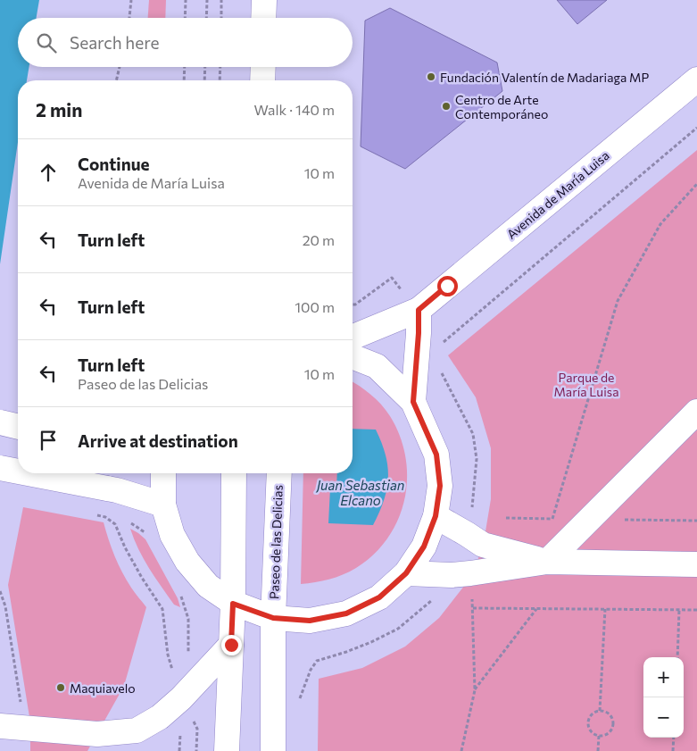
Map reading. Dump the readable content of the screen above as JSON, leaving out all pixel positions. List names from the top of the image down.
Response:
{
  "streets": {
    "main road": ["Avenida de María Luisa", "Paseo de las Delicias"]
  },
  "water": ["Juan Sebastian Elcano"],
  "parks": ["Parque de María Luisa"],
  "places": ["Fundación Valentín de Madariaga MP", "Centro de Arte Contemporáneo", "Maquiavelo"],
  "page": {
    "search": "Search here",
    "heading": ["2 min", "Walk · 140 m"],
    "list": [
      ["Continue", "Avenida de María Luisa", "10 m"],
      ["Turn left", "20 m"],
      ["Turn left", "100 m"],
      ["Turn left", "Paseo de las Delicias", "10 m"],
      "Arrive at destination"
    ],
    "map_buttons": ["+", "−"]
  }
}
